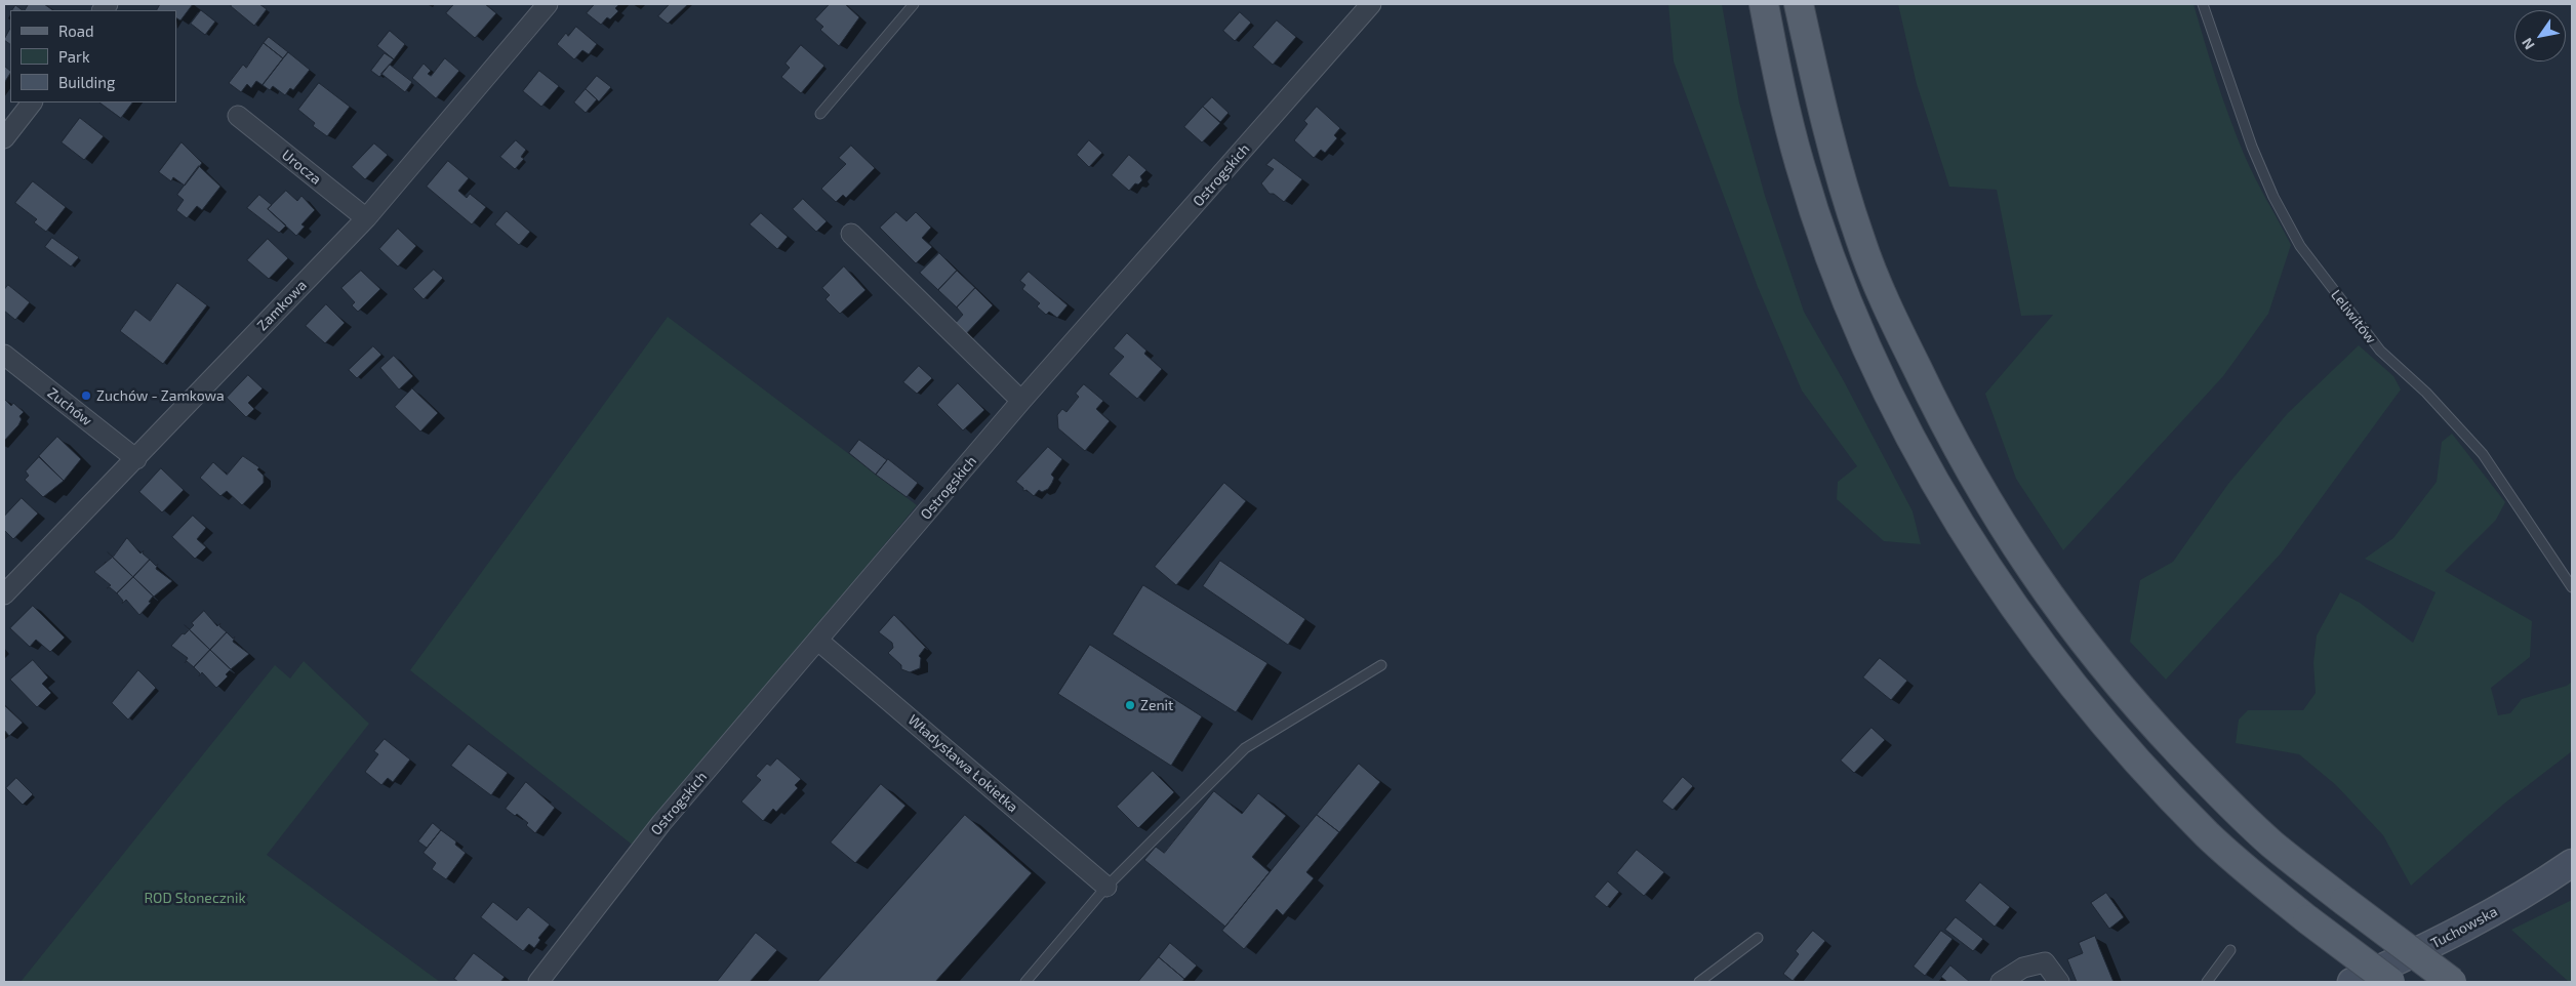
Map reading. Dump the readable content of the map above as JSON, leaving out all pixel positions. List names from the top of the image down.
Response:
{
  "streets": {
    "main road": ["Tuchowska"],
    "street": [
      "Urocza",
      "Ostrogskich",
      "Zamkowa",
      "Zuchów",
      "Władysława Łokietka"
    ],
    "lane": ["Leliwitów"]
  },
  "crossings": [
    ["Urocza", "Zamkowa"],
    ["Ostrogskich", "Władysława Łokietka"],
    ["Zamkowa", "Zuchów"]
  ],
  "parks": ["ROD Słonecznik"],
  "places": ["Zuchów - Zamkowa", "Zenit"],
  "legend": ["Road", "Park", "Building"],
  "north": "bottom left"
}
